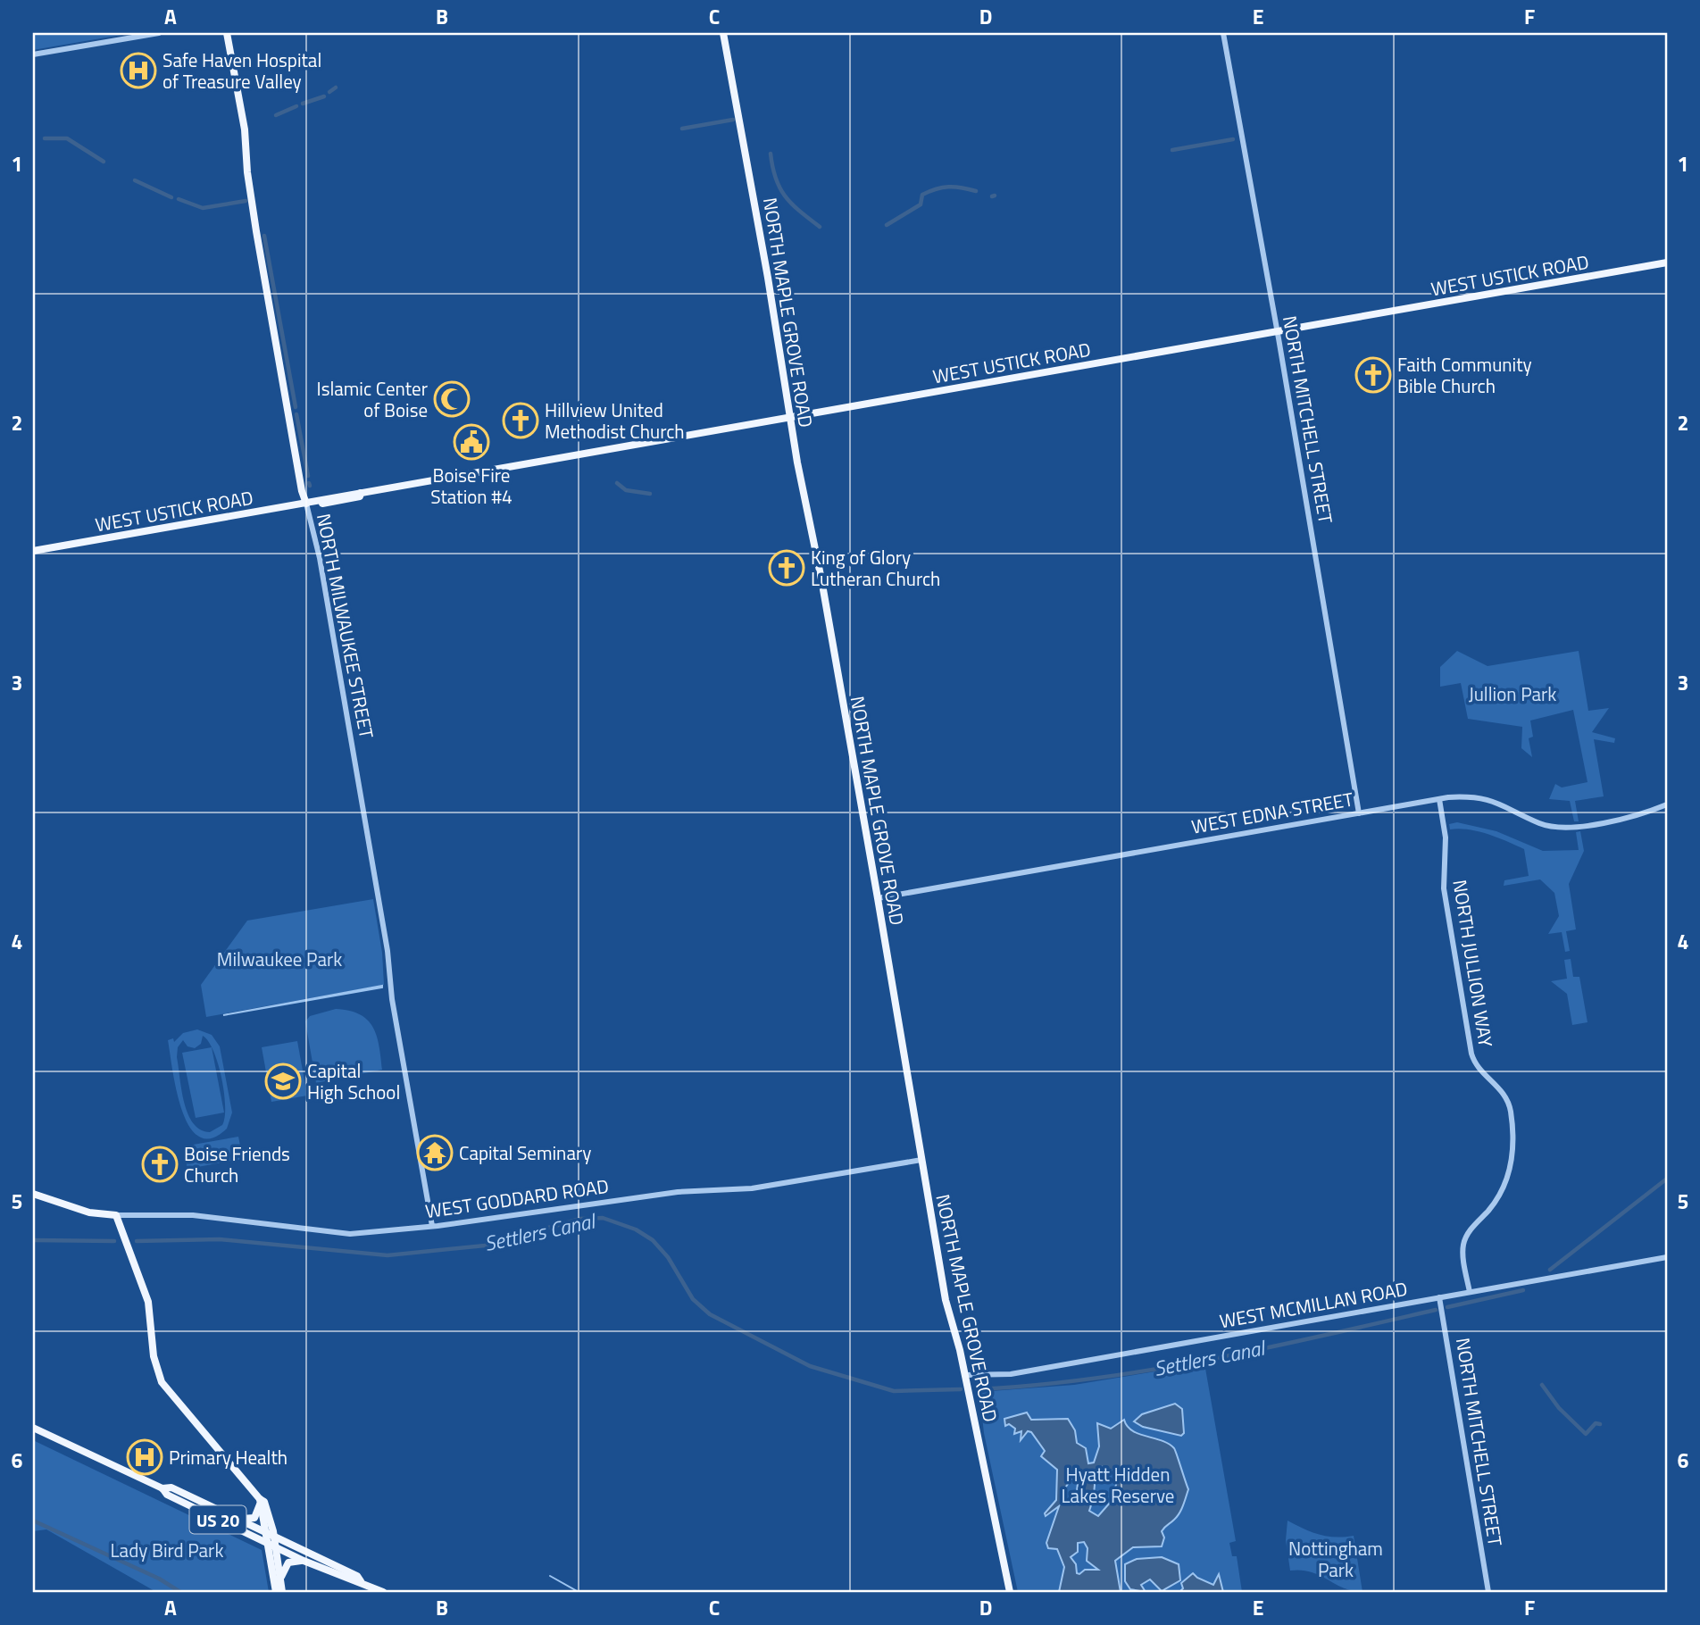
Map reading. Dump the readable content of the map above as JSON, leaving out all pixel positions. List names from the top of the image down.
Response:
{
  "streets": {
    "main road": [
      "WEST USTICK ROAD",
      "NORTH MAPLE GROVE ROAD",
      "NORTH MILWAUKEE STREET",
      "US 20"
    ],
    "street": [
      "NORTH MITCHELL STREET",
      "WEST EDNA STREET",
      "NORTH JULLION WAY",
      "WEST GODDARD ROAD",
      "WEST MCMILLAN ROAD"
    ]
  },
  "crossings": [
    ["WEST USTICK ROAD", "NORTH MAPLE GROVE ROAD"],
    ["WEST USTICK ROAD", "NORTH MITCHELL STREET"],
    ["WEST USTICK ROAD", "NORTH MILWAUKEE STREET"],
    ["NORTH MAPLE GROVE ROAD", "WEST EDNA STREET"],
    ["NORTH MAPLE GROVE ROAD", "WEST GODDARD ROAD"],
    ["NORTH MAPLE GROVE ROAD", "WEST MCMILLAN ROAD"],
    ["NORTH MITCHELL STREET", "WEST EDNA STREET"],
    ["NORTH MITCHELL STREET", "WEST MCMILLAN ROAD"],
    ["NORTH MILWAUKEE STREET", "WEST GODDARD ROAD"],
    ["WEST EDNA STREET", "NORTH JULLION WAY"],
    ["NORTH JULLION WAY", "WEST MCMILLAN ROAD"]
  ],
  "water": ["Settlers Canal"],
  "parks": [
    "Jullion Park",
    "Milwaukee Park",
    "Hyatt Hidden Lakes Reserve",
    "Nottingham Park",
    "Lady Bird Park"
  ],
  "places": {
    "hospital": ["Safe Haven Hospital of Treasure Valley", "Primary Health"],
    "church": [
      "Faith Community Bible Church",
      "Hillview United Methodist Church",
      "King of Glory Lutheran Church",
      "Boise Friends Church"
    ],
    "mosque": ["Islamic Center of Boise"],
    "public building": ["Boise Fire Station #4"],
    "school or university": ["Capital High School"],
    "temple": ["Capital Seminary"]
  },
  "grid": {
    "columns": [
      "A",
      "B",
      "C",
      "D",
      "E",
      "F"
    ],
    "rows": [
      "1",
      "2",
      "3",
      "4",
      "5",
      "6"
    ]
  }
}
